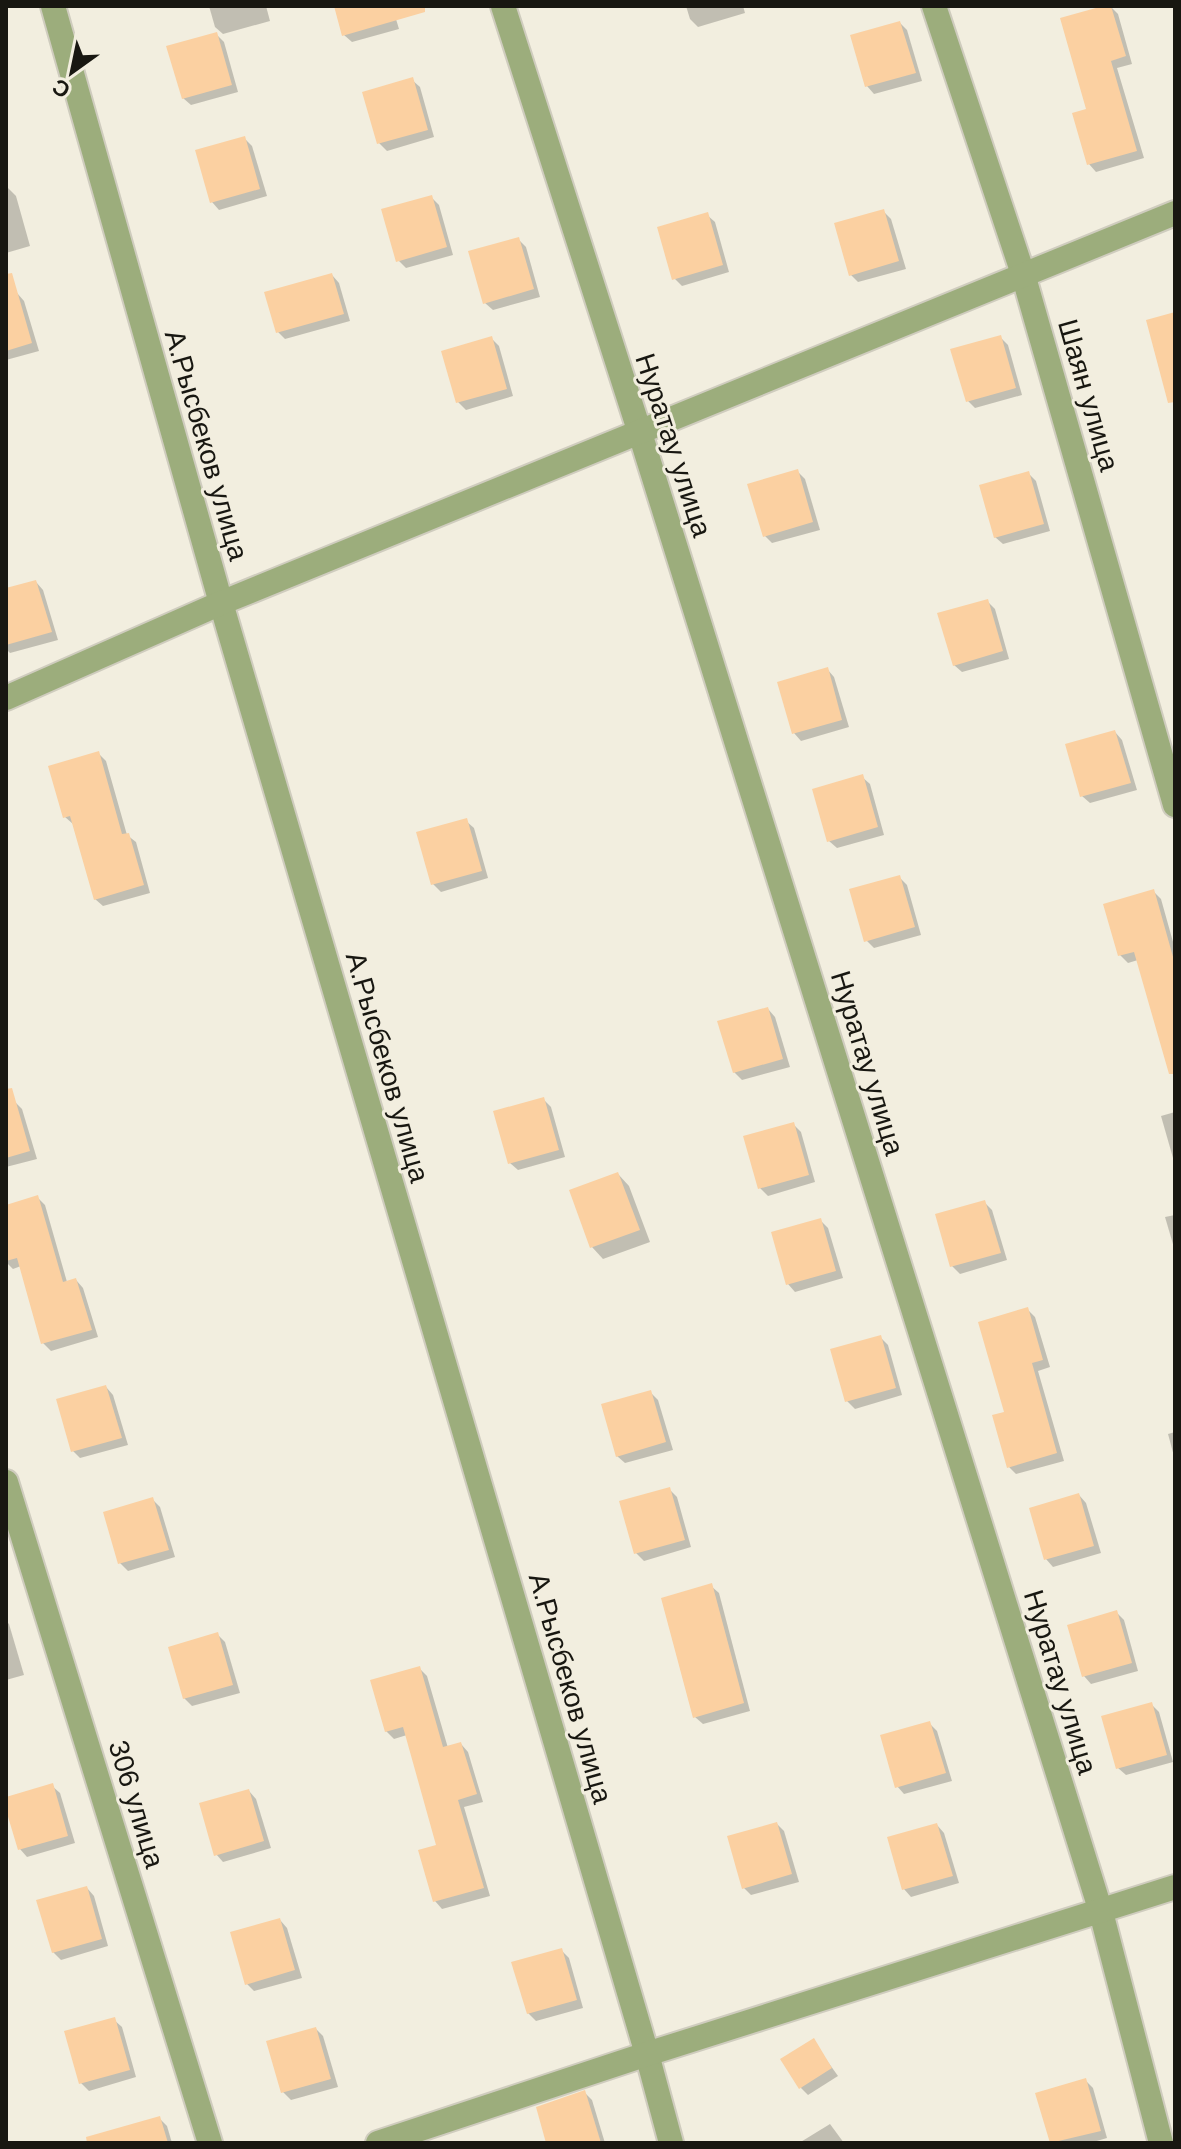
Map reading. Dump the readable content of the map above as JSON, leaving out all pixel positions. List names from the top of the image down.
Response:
{
  "streets": {
    "street": [
      "Шаян улица",
      "А.Рысбеков улица",
      "Нуратау улица",
      "306 улица"
    ]
  },
  "north": "bottom left"
}
